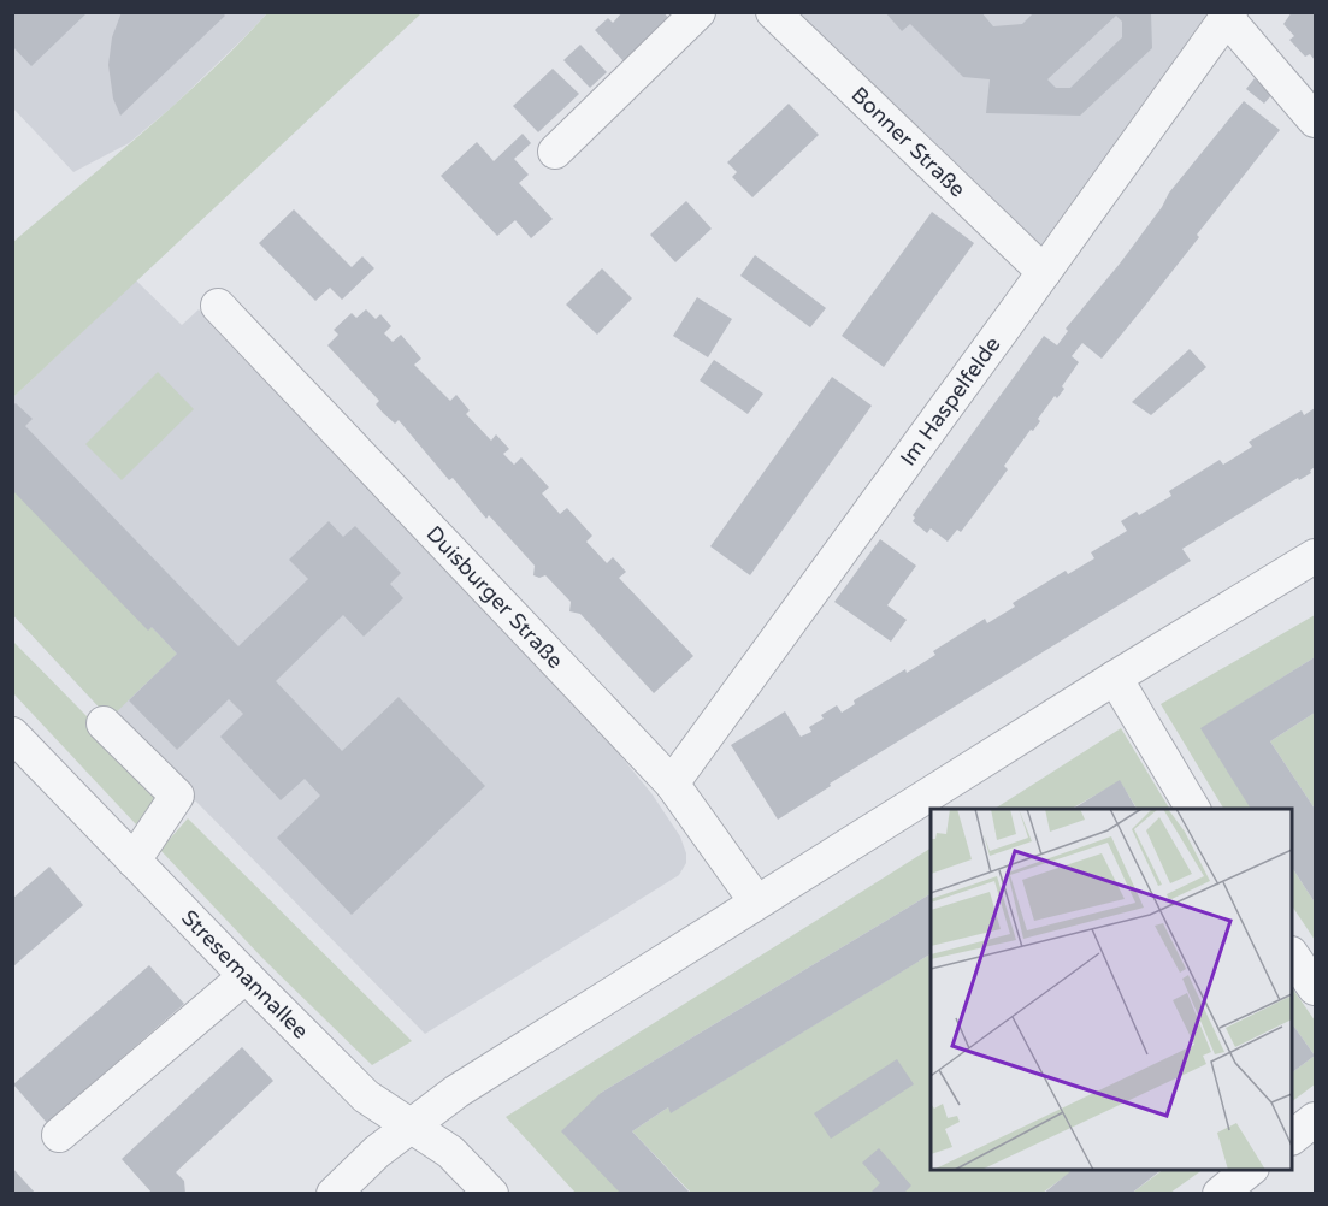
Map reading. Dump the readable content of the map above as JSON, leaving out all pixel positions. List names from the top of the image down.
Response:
{
  "streets": {
    "street": [
      "Bonner Straße",
      "Im Haspelfelde",
      "Duisburger Straße",
      "Stresemannallee"
    ]
  },
  "crossings": [
    ["Bonner Straße", "Im Haspelfelde"],
    ["Im Haspelfelde", "Duisburger Straße"]
  ]
}
